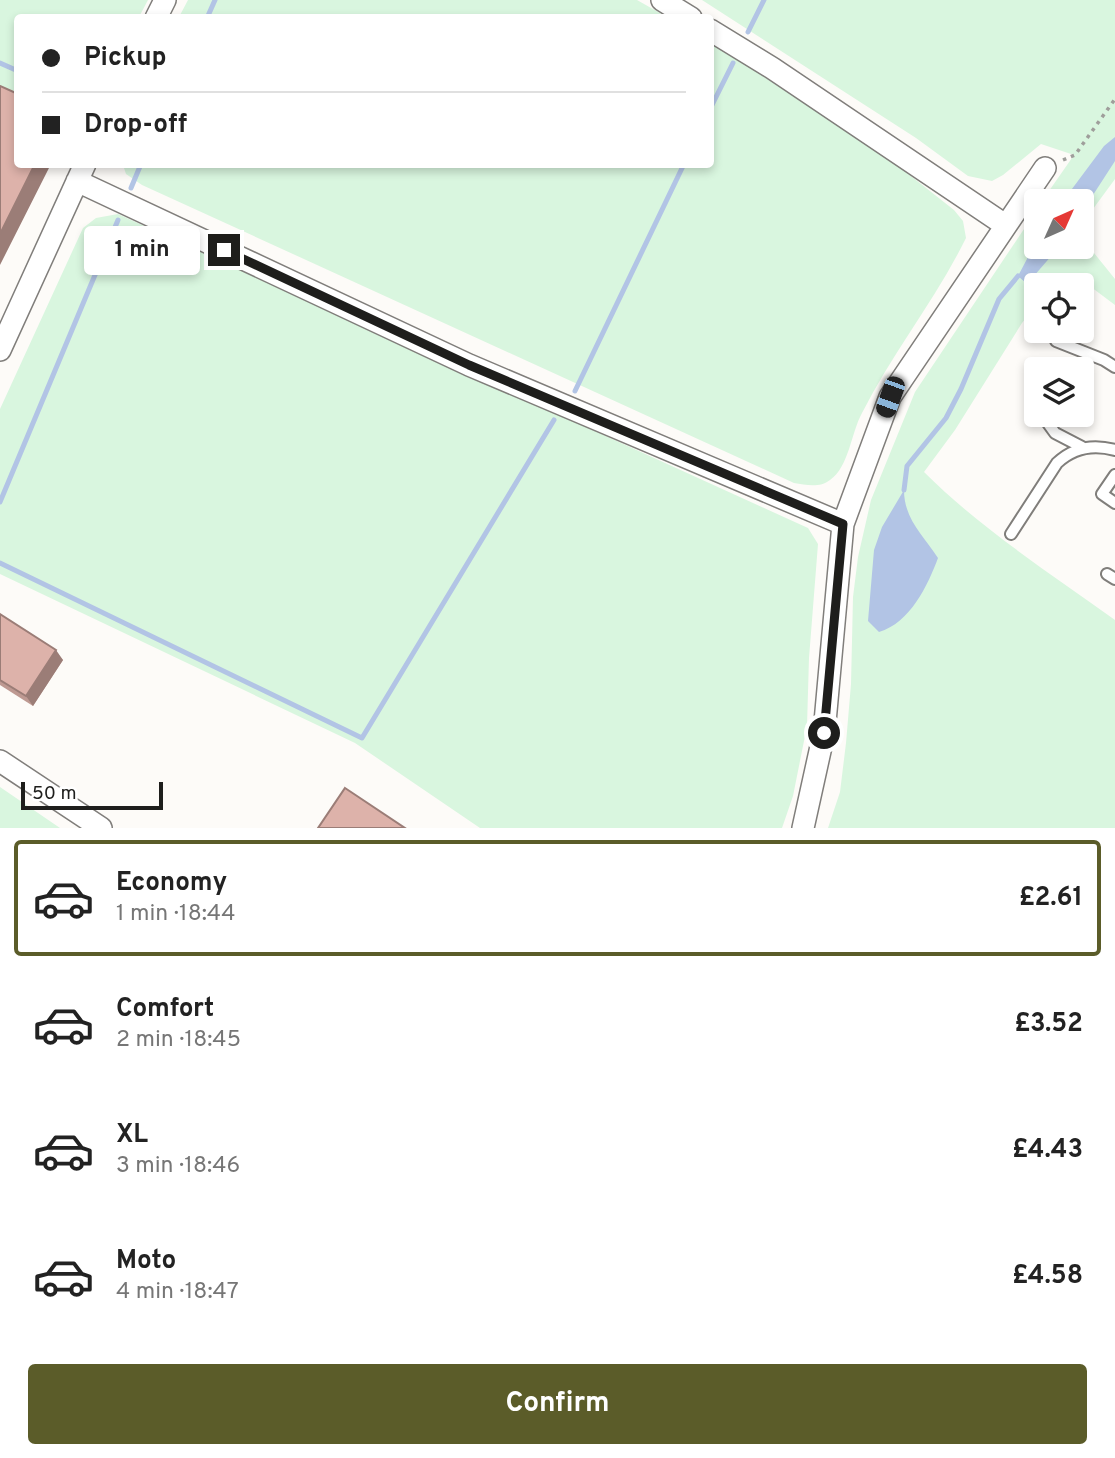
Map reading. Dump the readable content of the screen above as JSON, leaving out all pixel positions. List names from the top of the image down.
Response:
{
  "scale_bar": "50 m",
  "north": "top right",
  "page": {
    "banner": ["Pickup", "Drop-off"],
    "bubble": "1 min",
    "scale": "50 m",
    "list": [
      {
        "name": "Economy",
        "note": "1 min · 18:44",
        "value": "£2.61"
      },
      {
        "name": "Comfort",
        "note": "2 min · 18:45",
        "value": "£3.52"
      },
      {
        "name": "XL",
        "note": "3 min · 18:46",
        "value": "£4.43"
      },
      {
        "name": "Moto",
        "note": "4 min · 18:47",
        "value": "£4.58"
      }
    ],
    "buttons": "Confirm"
  }
}
